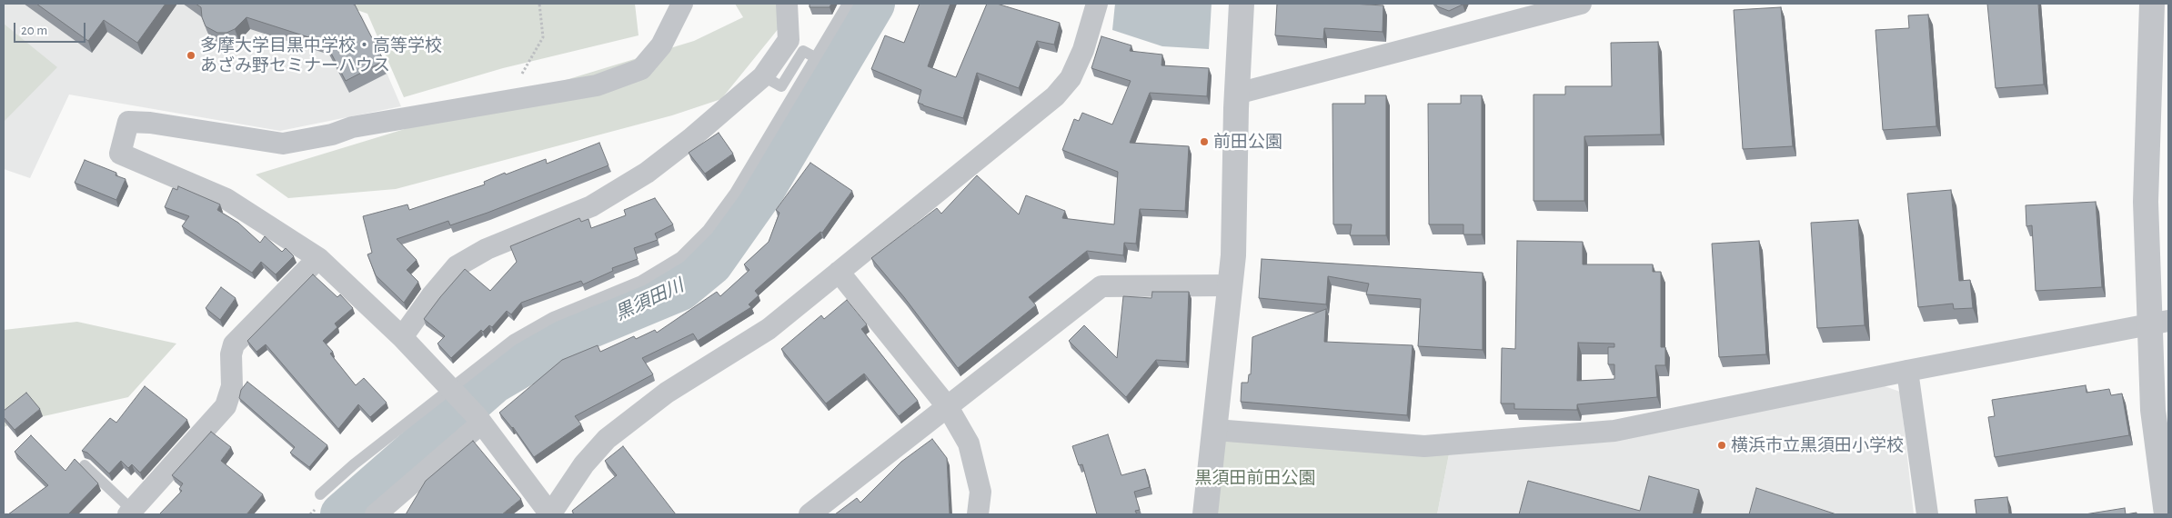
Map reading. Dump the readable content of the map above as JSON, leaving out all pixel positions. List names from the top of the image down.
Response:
{
  "water": ["黒須田川"],
  "parks": ["黒須田前田公園"],
  "places": ["多摩大学目黒中学校・高等学校 あざみ野セミナーハウス", "前田公園", "横浜市立黒須田小学校"],
  "scale_bar": "20 m"
}
